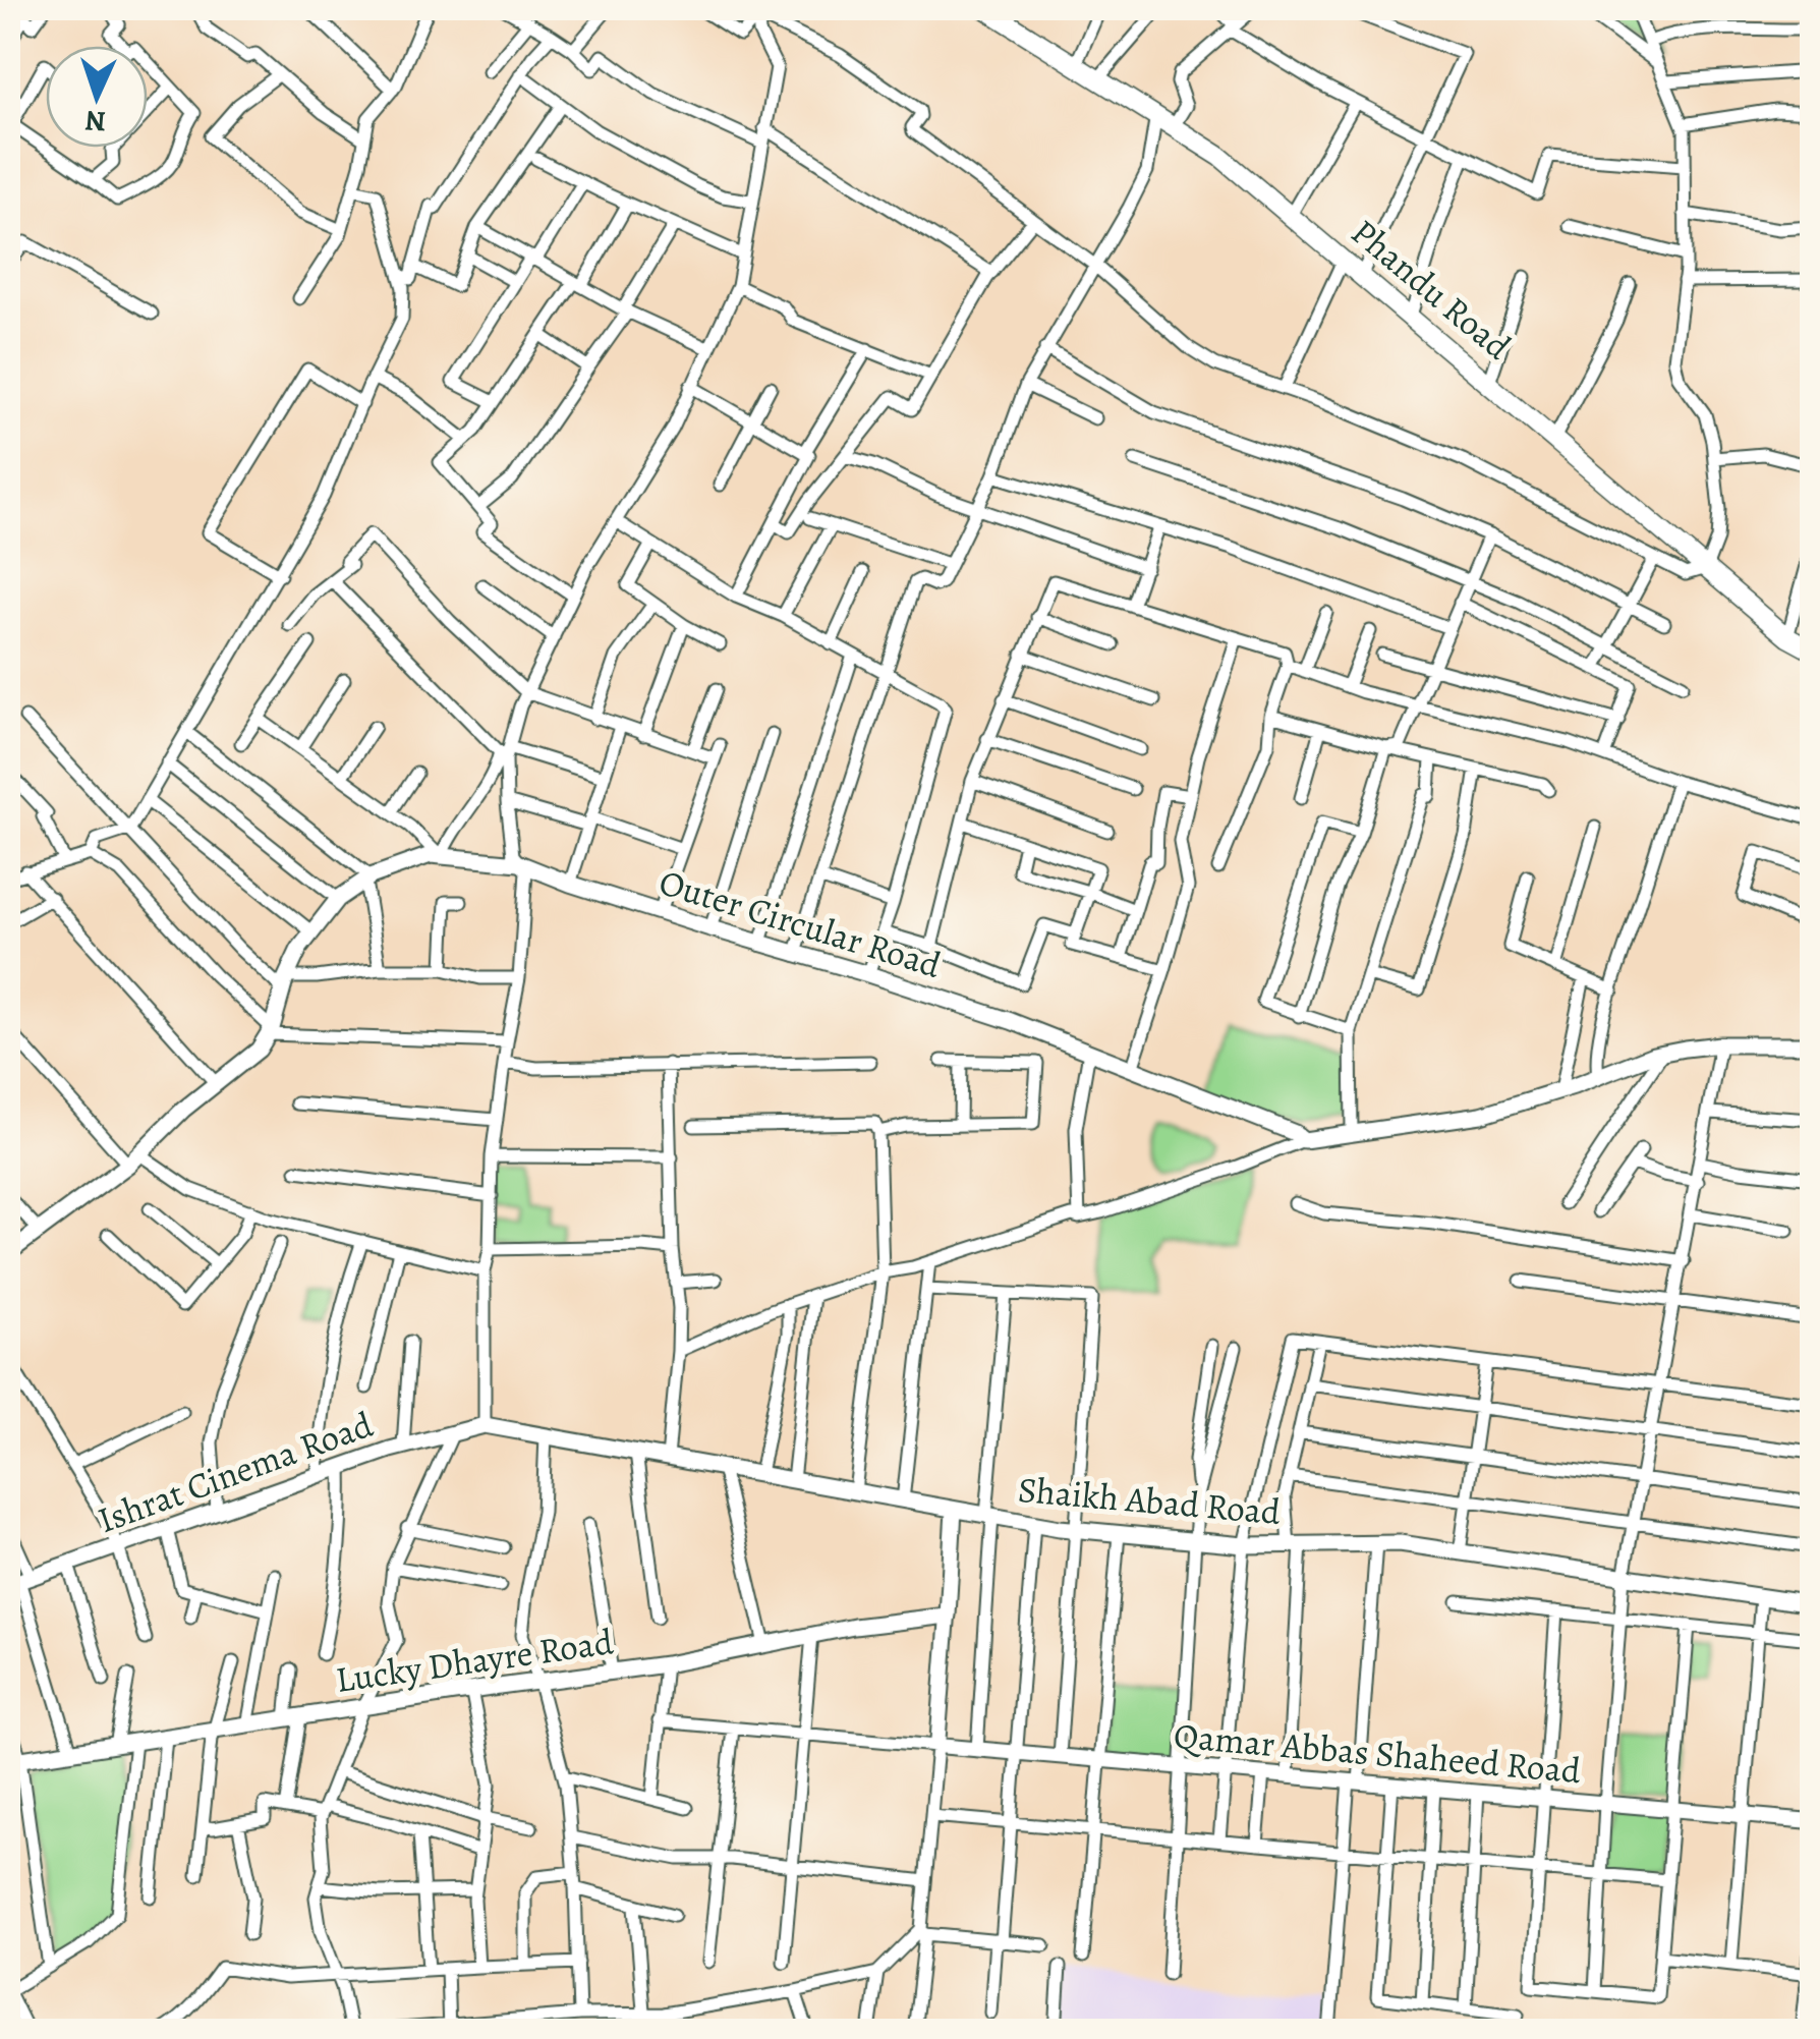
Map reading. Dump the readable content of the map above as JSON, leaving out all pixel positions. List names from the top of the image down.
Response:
{
  "streets": {
    "main road": [
      "Phandu Road",
      "Outer Circular Road",
      "Ishrat Cinema Road",
      "Shaikh Abad Road",
      "Lucky Dhayre Road"
    ],
    "street": ["Qamar Abbas Shaheed Road"]
  },
  "crossings": [
    ["Ishrat Cinema Road", "Shaikh Abad Road"]
  ],
  "north": "bottom"
}
